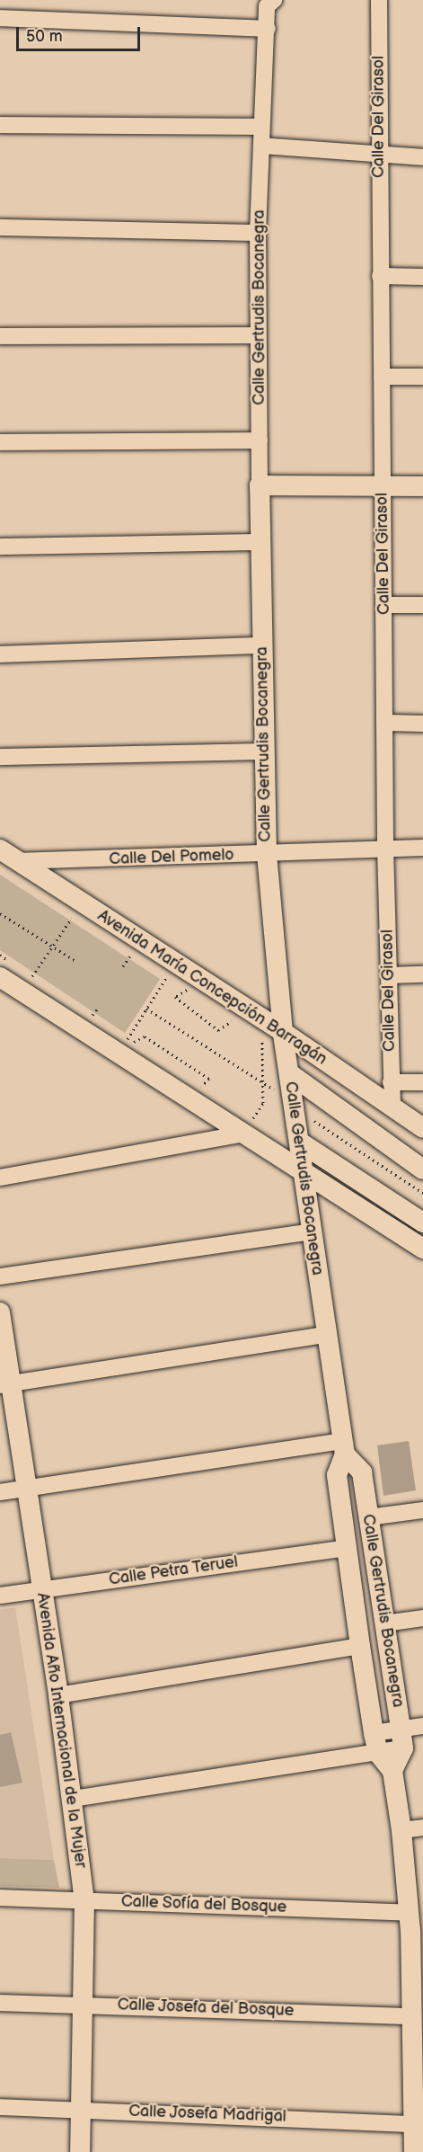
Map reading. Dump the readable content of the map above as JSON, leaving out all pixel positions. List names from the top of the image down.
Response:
{
  "streets": {
    "street": [
      "Calle Del Girasol",
      "Calle Gertrudis Bocanegra",
      "Calle Del Pomelo",
      "Avenida María Concepción Barragán",
      "Calle Petra Teruel",
      "Avenida Año Internacional de la Mujer",
      "Calle Sofía del Bosque",
      "Calle Josefa del Bosque",
      "Calle Josefa Madrigal"
    ]
  },
  "crossings": [
    ["Calle Del Girasol", "Calle Del Pomelo"],
    ["Calle Del Girasol", "Avenida María Concepción Barragán"],
    ["Calle Gertrudis Bocanegra", "Calle Del Pomelo"],
    ["Calle Gertrudis Bocanegra", "Avenida María Concepción Barragán"],
    ["Calle Gertrudis Bocanegra", "Calle Petra Teruel"],
    ["Calle Del Pomelo", "Avenida María Concepción Barragán"],
    ["Calle Petra Teruel", "Avenida Año Internacional de la Mujer"],
    ["Avenida Año Internacional de la Mujer", "Calle Sofía del Bosque"],
    ["Avenida Año Internacional de la Mujer", "Calle Josefa del Bosque"],
    ["Avenida Año Internacional de la Mujer", "Calle Josefa Madrigal"]
  ],
  "scale_bar": "50 m"
}
